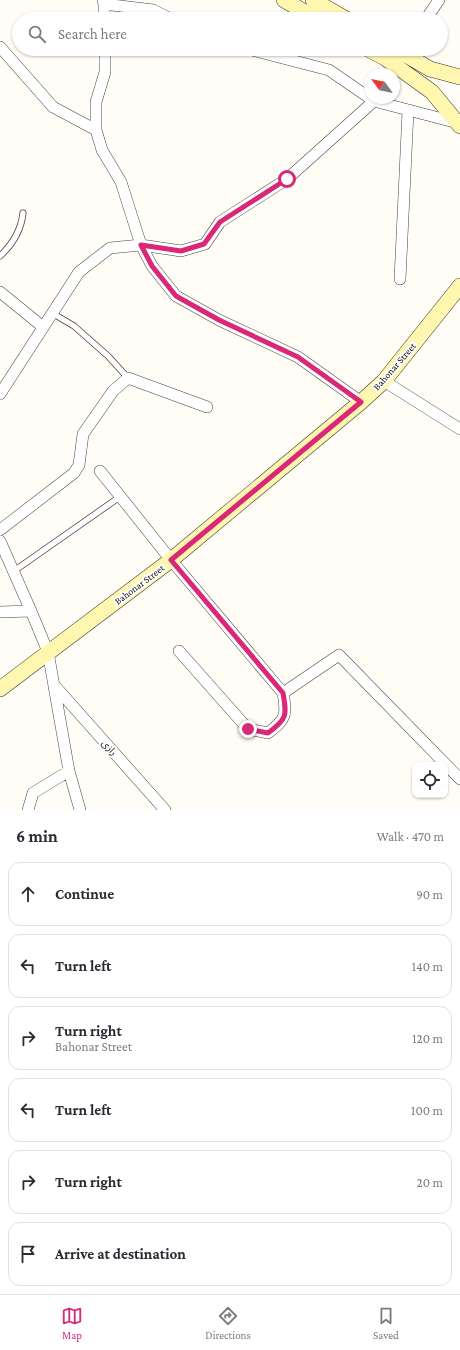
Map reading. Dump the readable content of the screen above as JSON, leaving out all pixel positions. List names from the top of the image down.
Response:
{
  "streets": {
    "street": ["Bahonar Street", "رازی"]
  },
  "north": "top left",
  "page": {
    "search": "Search here",
    "heading": ["6 min", "Walk · 470 m"],
    "list": [
      ["Continue", "90 m"],
      ["Turn left", "140 m"],
      ["Turn right", "Bahonar Street", "120 m"],
      ["Turn left", "100 m"],
      ["Turn right", "20 m"],
      "Arrive at destination"
    ],
    "nav": ["Map", "Directions", "Saved"]
  }
}
